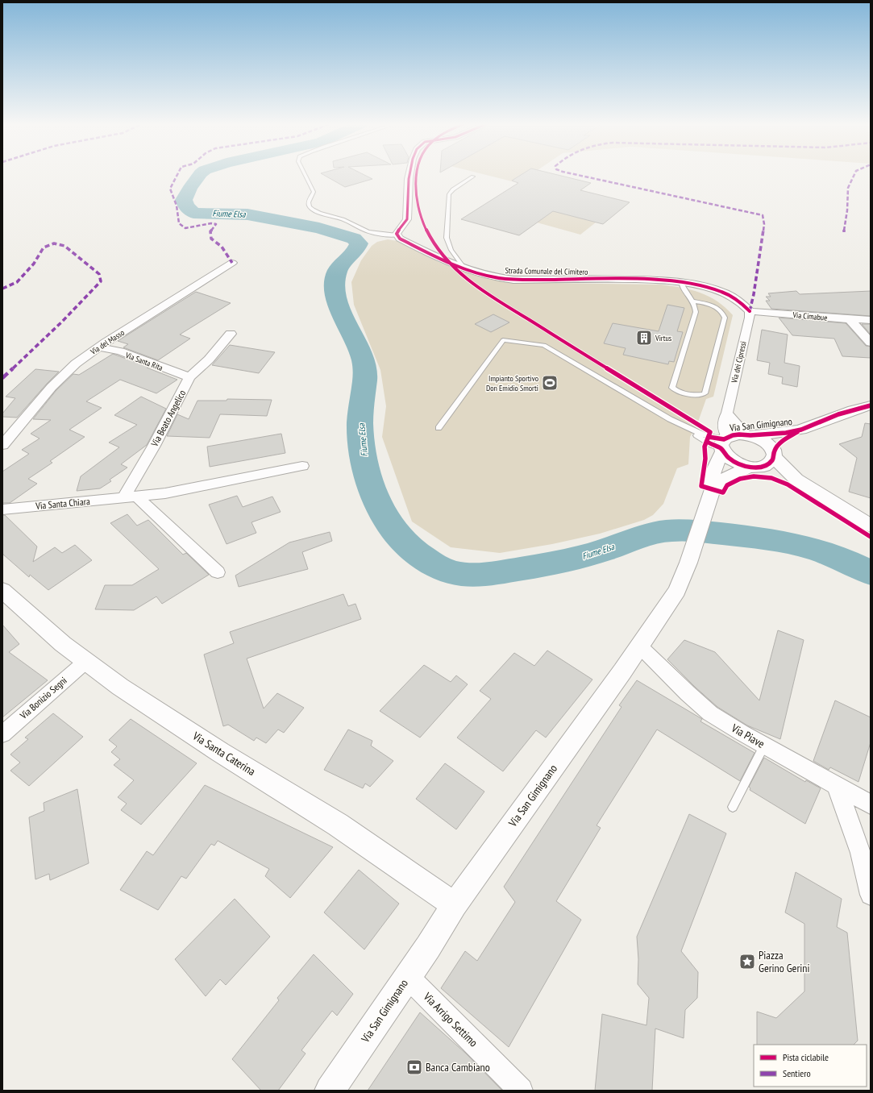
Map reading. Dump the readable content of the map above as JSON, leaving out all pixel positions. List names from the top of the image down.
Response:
{
  "streets": {
    "main road": ["Via San Gimignano", "Via Santa Caterina"],
    "street": [
      "Strada Comunale del Cimitero",
      "Via Cimabue",
      "Via del Masso",
      "Via Santa Rita",
      "Via dei Cipressi",
      "Via Beato Angelico",
      "Via Santa Chiara",
      "Via Bonizio Segni",
      "Via Piave",
      "Via Arrigo Settimo"
    ]
  },
  "crossings": [
    ["Strada Comunale del Cimitero", "Via Cimabue"],
    ["Strada Comunale del Cimitero", "Via dei Cipressi"],
    ["Via Cimabue", "Via dei Cipressi"],
    ["Via del Masso", "Via Santa Rita"],
    ["Via Santa Rita", "Via Beato Angelico"],
    ["Via dei Cipressi", "Via San Gimignano"],
    ["Via Beato Angelico", "Via Santa Chiara"],
    ["Via San Gimignano", "Via Piave"],
    ["Via San Gimignano", "Via Santa Caterina"],
    ["Via San Gimignano", "Via Arrigo Settimo"],
    ["Via Bonizio Segni", "Via Santa Caterina"]
  ],
  "water": ["Fiume Elsa"],
  "places": {
    "building": ["Virtus"],
    "sports": ["Impianto Sportivo Don Emidio Smorti"],
    "place": ["Piazza Gerino Gerini"],
    "bank": ["Banca Cambiano"]
  },
  "legend": ["Pista ciclabile", "Sentiero"]
}
